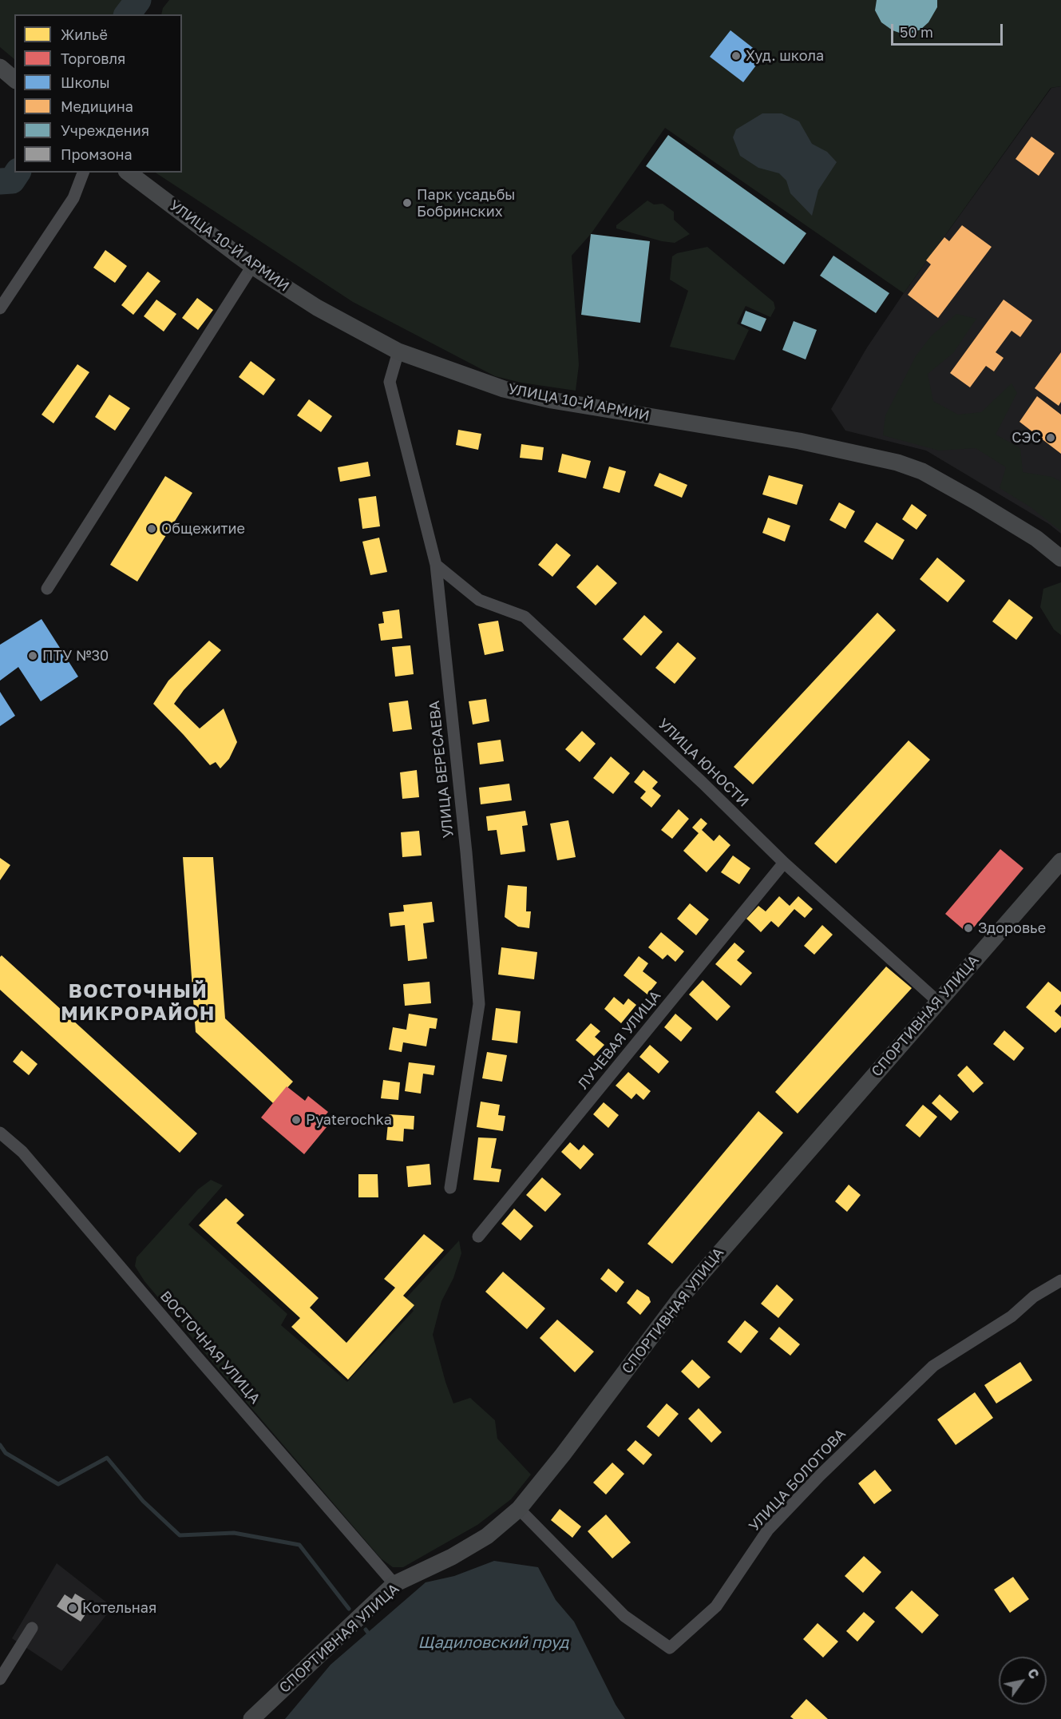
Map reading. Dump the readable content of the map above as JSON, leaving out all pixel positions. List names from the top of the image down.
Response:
{
  "streets": {
    "street": [
      "УЛИЦА 10-Й АРМИИ",
      "УЛИЦА ЮНОСТИ",
      "УЛИЦА ВЕРЕСАЕВА",
      "СПОРТИВНАЯ УЛИЦА",
      "ЛУЧЕВАЯ УЛИЦА",
      "ВОСТОЧНАЯ УЛИЦА",
      "УЛИЦА БОЛОТОВА"
    ]
  },
  "crossings": [
    ["УЛИЦА 10-Й АРМИИ", "УЛИЦА ВЕРЕСАЕВА"],
    ["УЛИЦА ЮНОСТИ", "УЛИЦА ВЕРЕСАЕВА"],
    ["УЛИЦА ЮНОСТИ", "СПОРТИВНАЯ УЛИЦА"],
    ["УЛИЦА ЮНОСТИ", "ЛУЧЕВАЯ УЛИЦА"],
    ["СПОРТИВНАЯ УЛИЦА", "ВОСТОЧНАЯ УЛИЦА"],
    ["СПОРТИВНАЯ УЛИЦА", "УЛИЦА БОЛОТОВА"]
  ],
  "districts": ["ВОСТОЧНЫЙ МИКРОРАЙОН"],
  "water": ["Щадиловский пруд"],
  "places": [
    "Худ. школа",
    "Парк усадьбы Бобринских",
    "СЭС",
    "Общежитие",
    "ПТУ №30",
    "Здоровье",
    "Pyaterochka",
    "Котельная"
  ],
  "legend": [
    "Жильё",
    "Торговля",
    "Школы",
    "Медицина",
    "Учреждения",
    "Промзона"
  ],
  "scale_bar": "50 m",
  "north": "top right"
}
